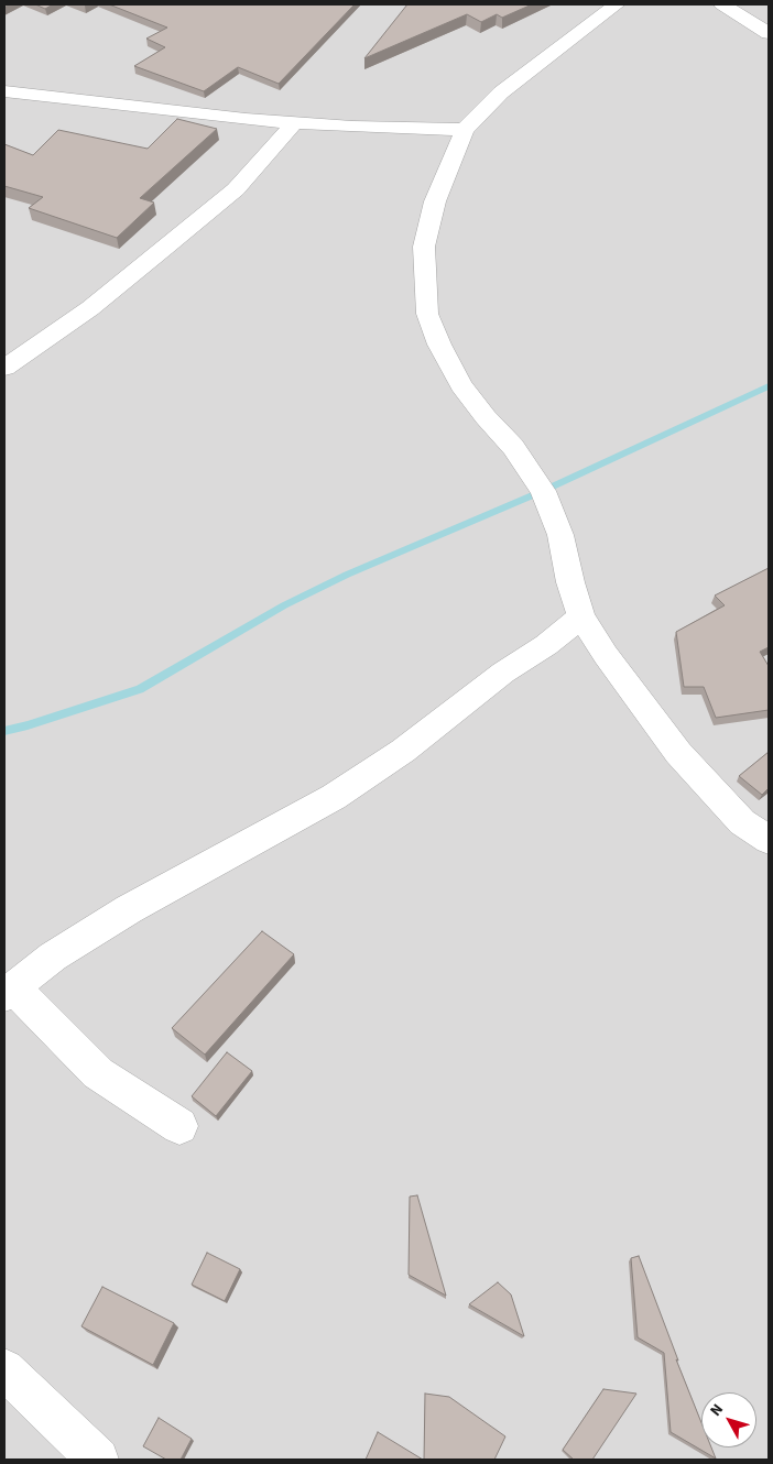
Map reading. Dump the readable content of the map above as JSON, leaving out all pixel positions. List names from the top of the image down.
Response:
{
  "north": "top left"
}
